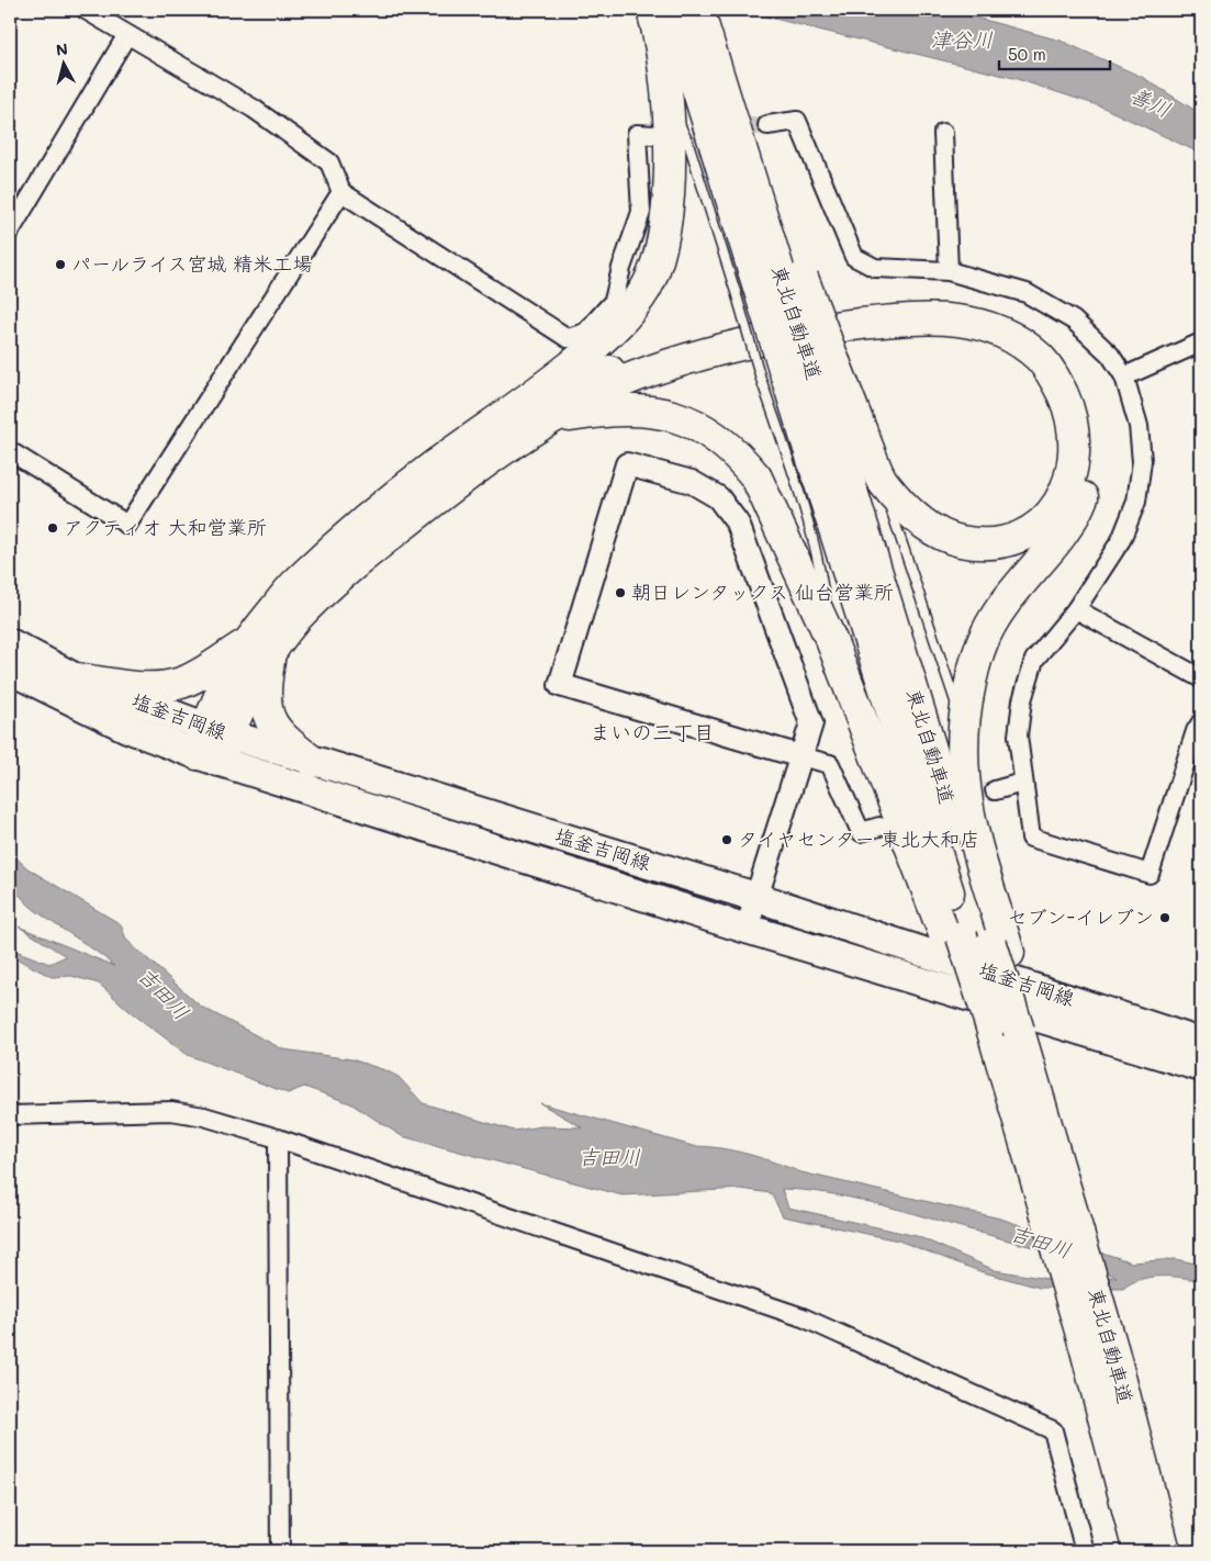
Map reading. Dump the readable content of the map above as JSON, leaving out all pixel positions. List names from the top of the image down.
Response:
{
  "streets": {
    "highway": ["東北自動車道"],
    "main road": ["塩釜吉岡線"]
  },
  "districts": ["まいの三丁目"],
  "water": ["津谷川", "善川", "吉田川"],
  "places": [
    "パールライス宮城 精米工場",
    "アクティオ 大和営業所",
    "朝日レンタックス 仙台営業所",
    "タイヤセンター 東北大和店",
    "セブン-イレブン"
  ],
  "scale_bar": "50 m",
  "north": "top"
}
